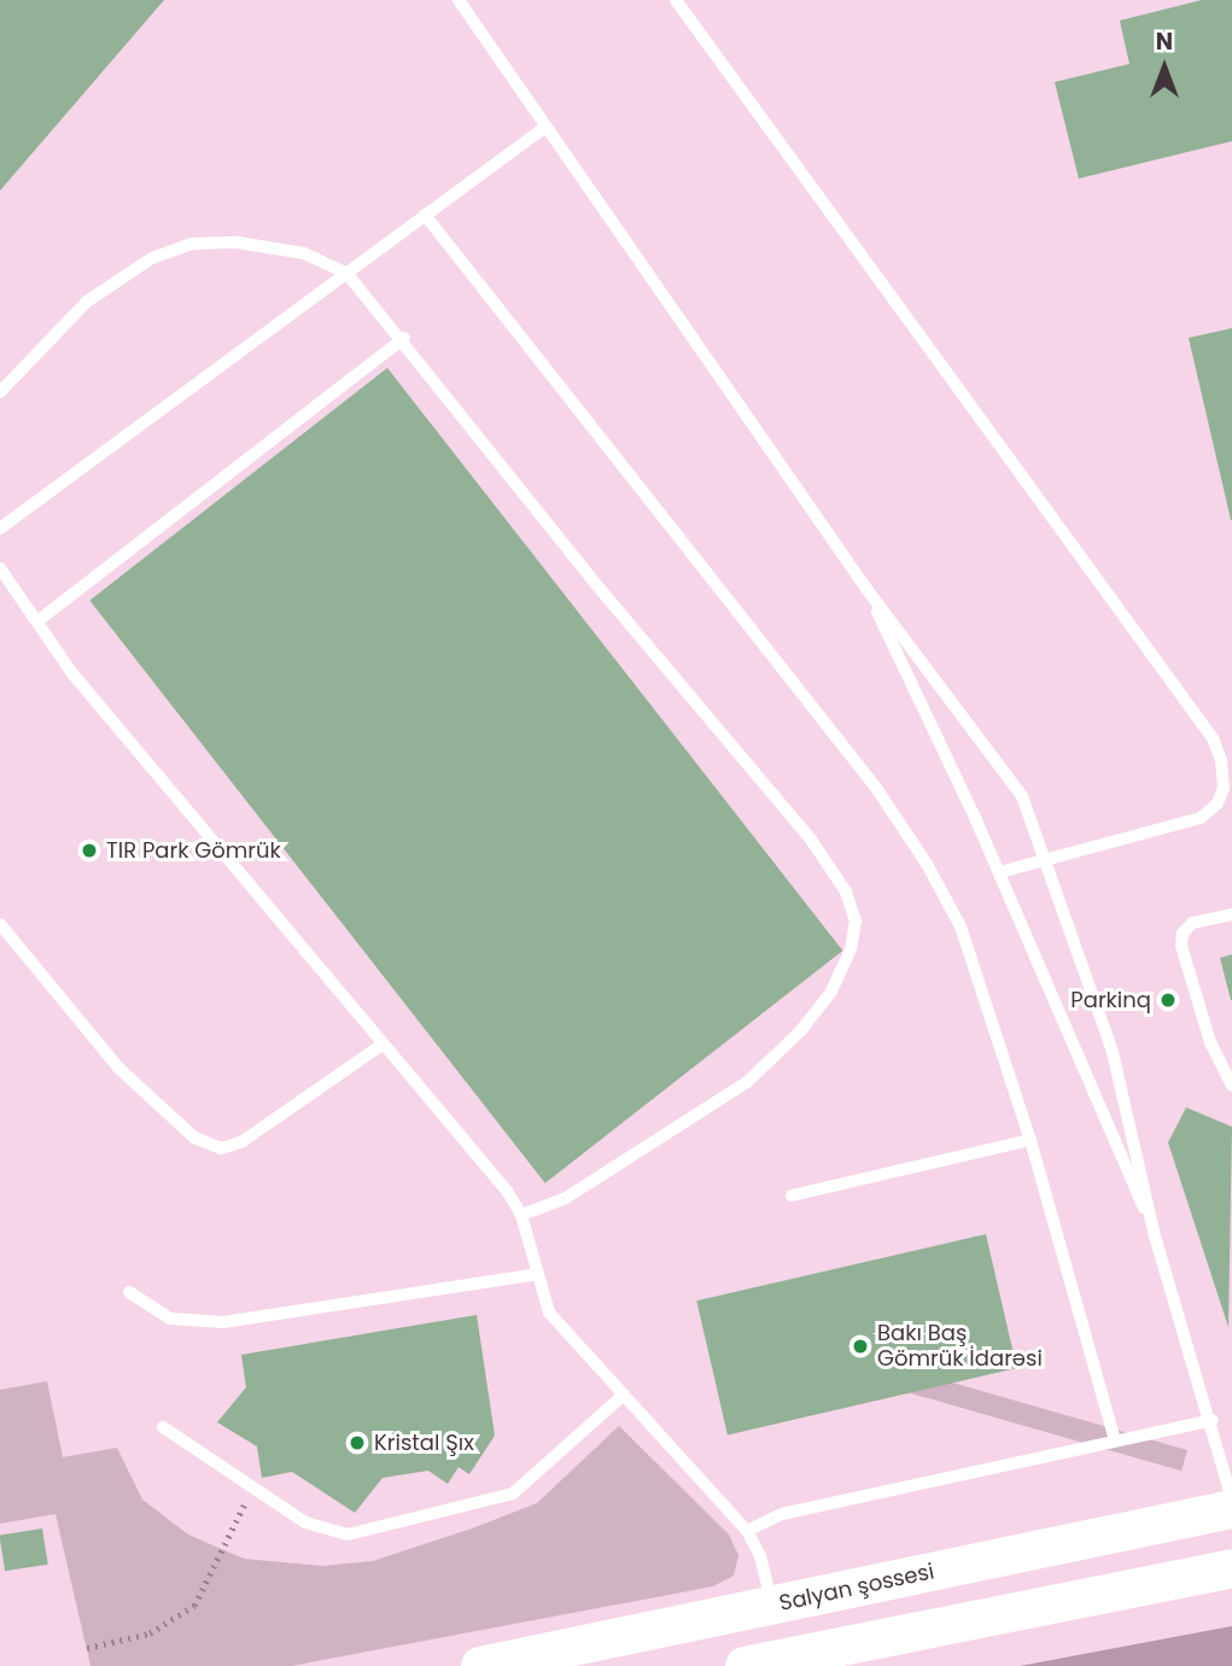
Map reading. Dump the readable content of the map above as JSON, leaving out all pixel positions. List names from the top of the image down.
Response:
{
  "streets": {
    "highway": ["Salyan şossesi"]
  },
  "places": [
    "TIR Park Gömrük",
    "Parkinq",
    "Bakı Baş Gömrük İdarəsi",
    "Kristal Şıx"
  ],
  "north": "top"
}
